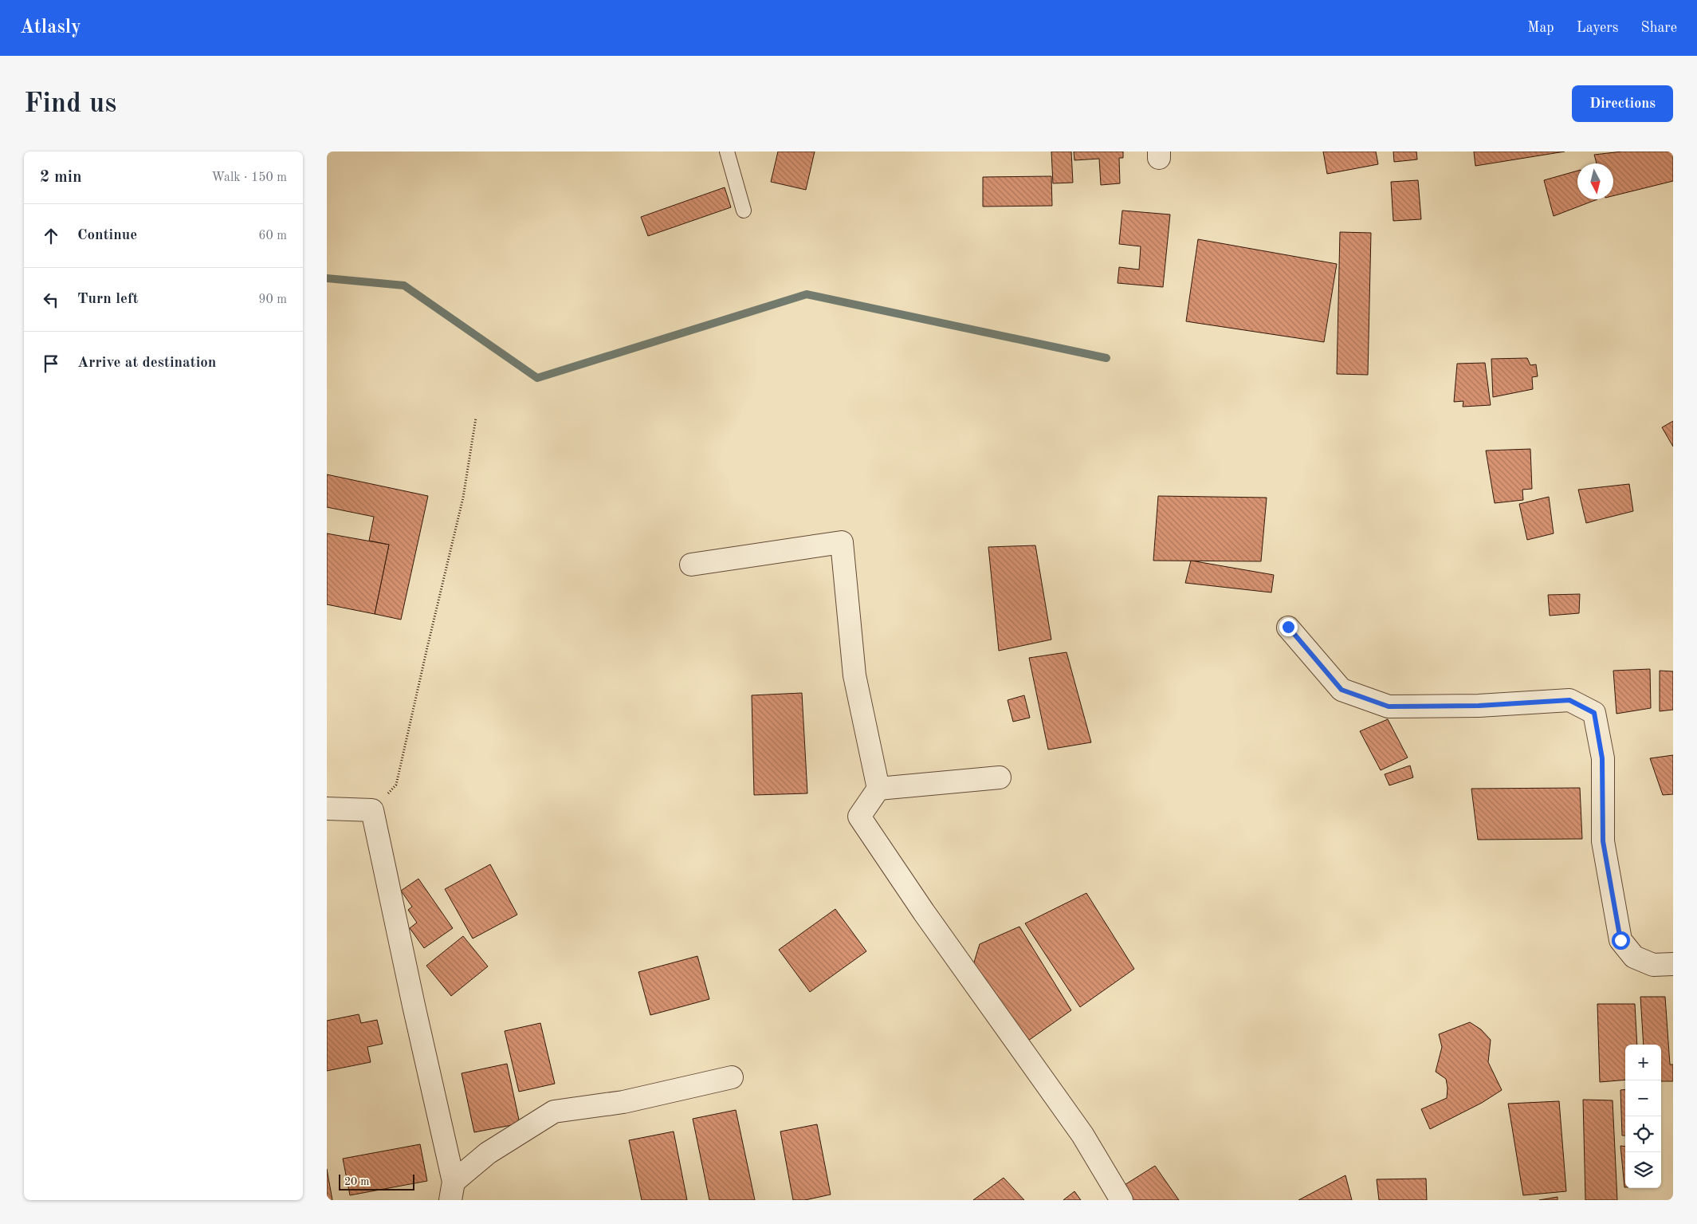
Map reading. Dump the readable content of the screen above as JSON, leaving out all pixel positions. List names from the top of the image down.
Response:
{
  "scale_bar": "20 m",
  "north": "bottom",
  "page": {
    "header": "Atlasly",
    "nav": ["Map", "Layers", "Share"],
    "buttons": "Directions",
    "title": "Find us",
    "heading": ["2 min", "Walk · 150 m"],
    "list": [
      ["Continue", "60 m"],
      ["Turn left", "90 m"],
      "Arrive at destination"
    ],
    "map_buttons": ["+", "−"],
    "scale": "20 m"
  }
}
